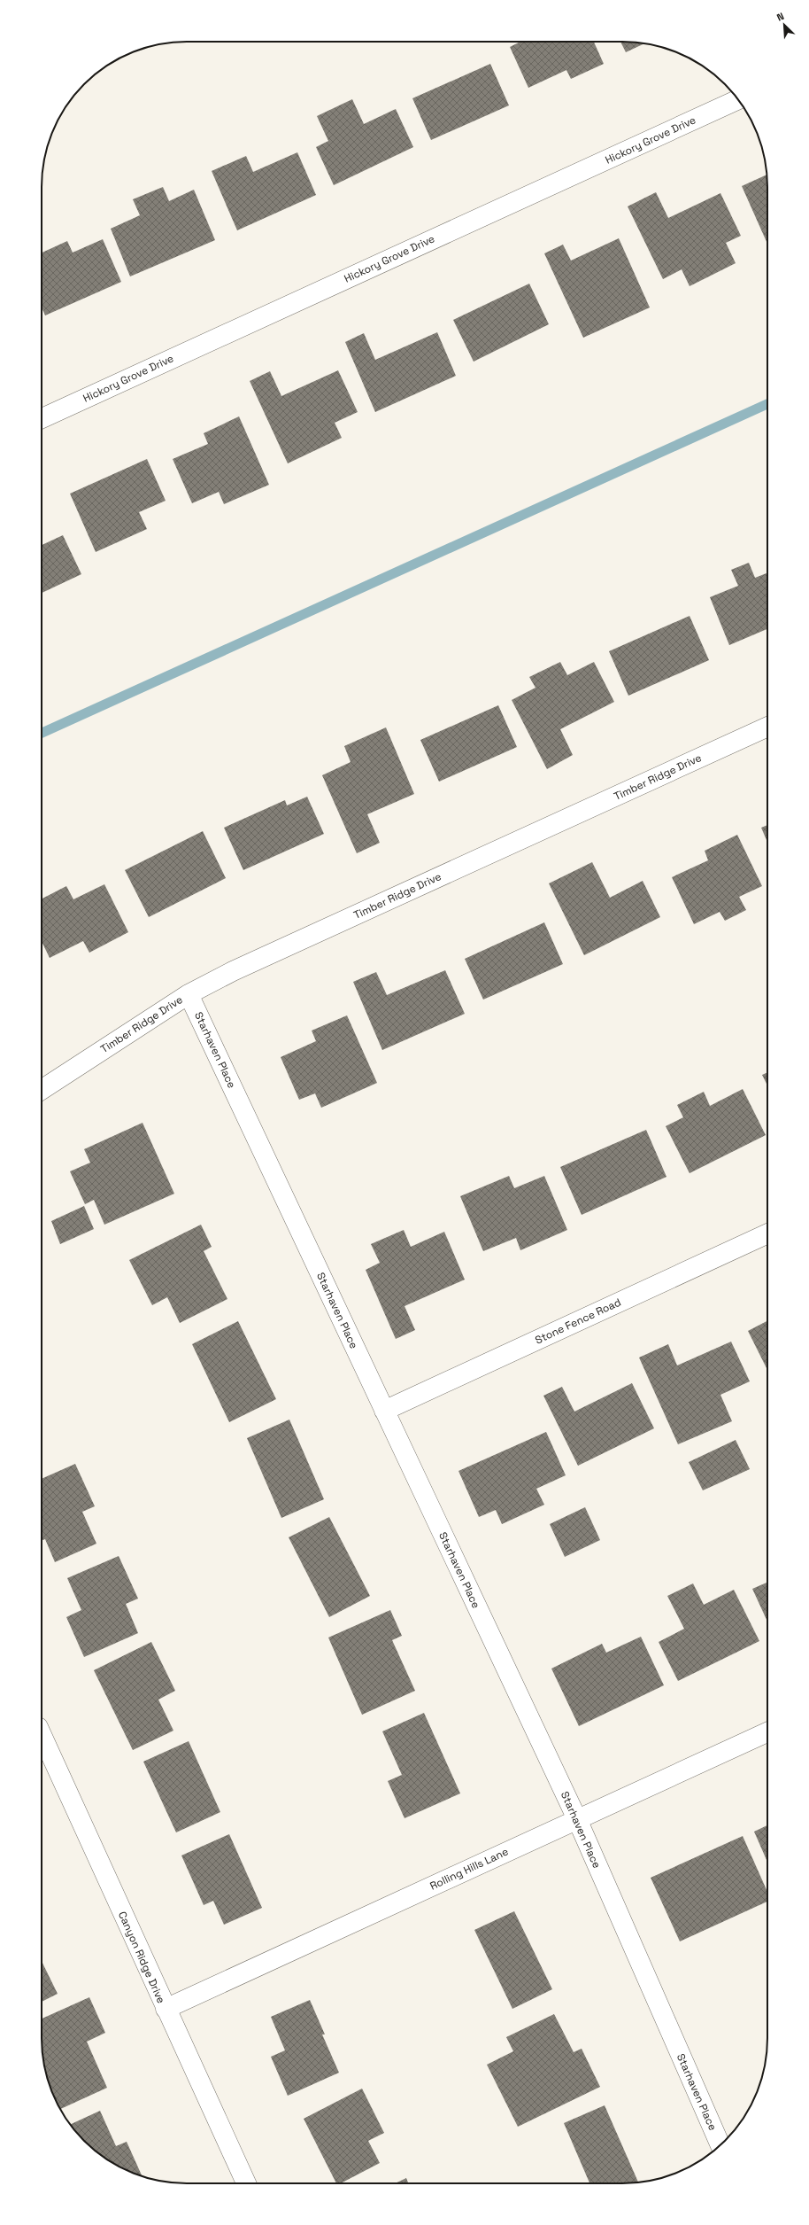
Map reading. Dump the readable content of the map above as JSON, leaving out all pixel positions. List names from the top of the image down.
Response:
{
  "streets": {
    "street": [
      "Hickory Grove Drive",
      "Timber Ridge Drive",
      "Starhaven Place",
      "Stone Fence Road",
      "Rolling Hills Lane",
      "Canyon Ridge Drive"
    ]
  },
  "crossings": [
    ["Timber Ridge Drive", "Starhaven Place"],
    ["Starhaven Place", "Stone Fence Road"],
    ["Starhaven Place", "Rolling Hills Lane"],
    ["Rolling Hills Lane", "Canyon Ridge Drive"]
  ],
  "north": "top left"
}
